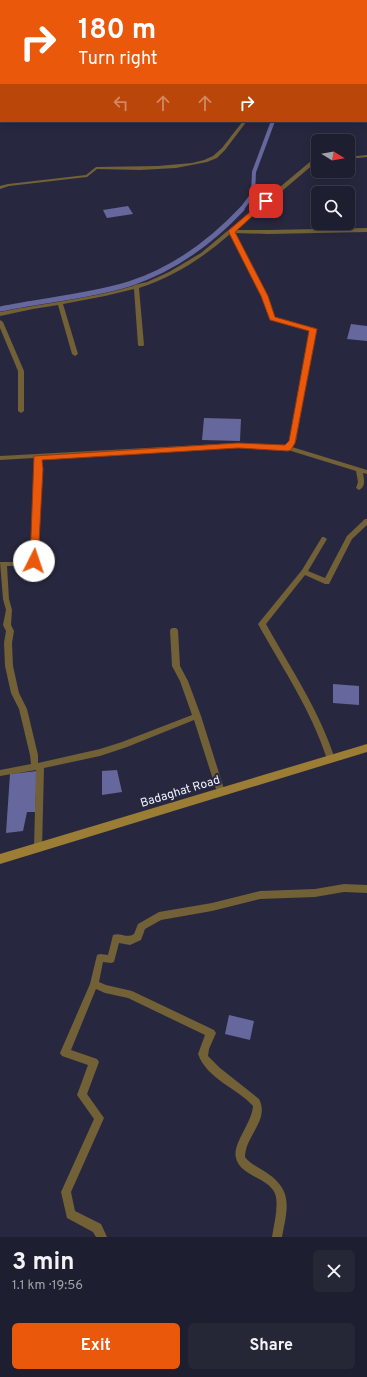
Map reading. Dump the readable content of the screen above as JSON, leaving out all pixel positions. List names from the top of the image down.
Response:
{
  "streets": {
    "main road": ["Badaghat Road"]
  },
  "north": "right",
  "page": {
    "turn": ["180 m", "Turn right"],
    "heading": ["3 min", "1.1 km · 19:56"],
    "buttons": ["Exit", "Share"]
  }
}
